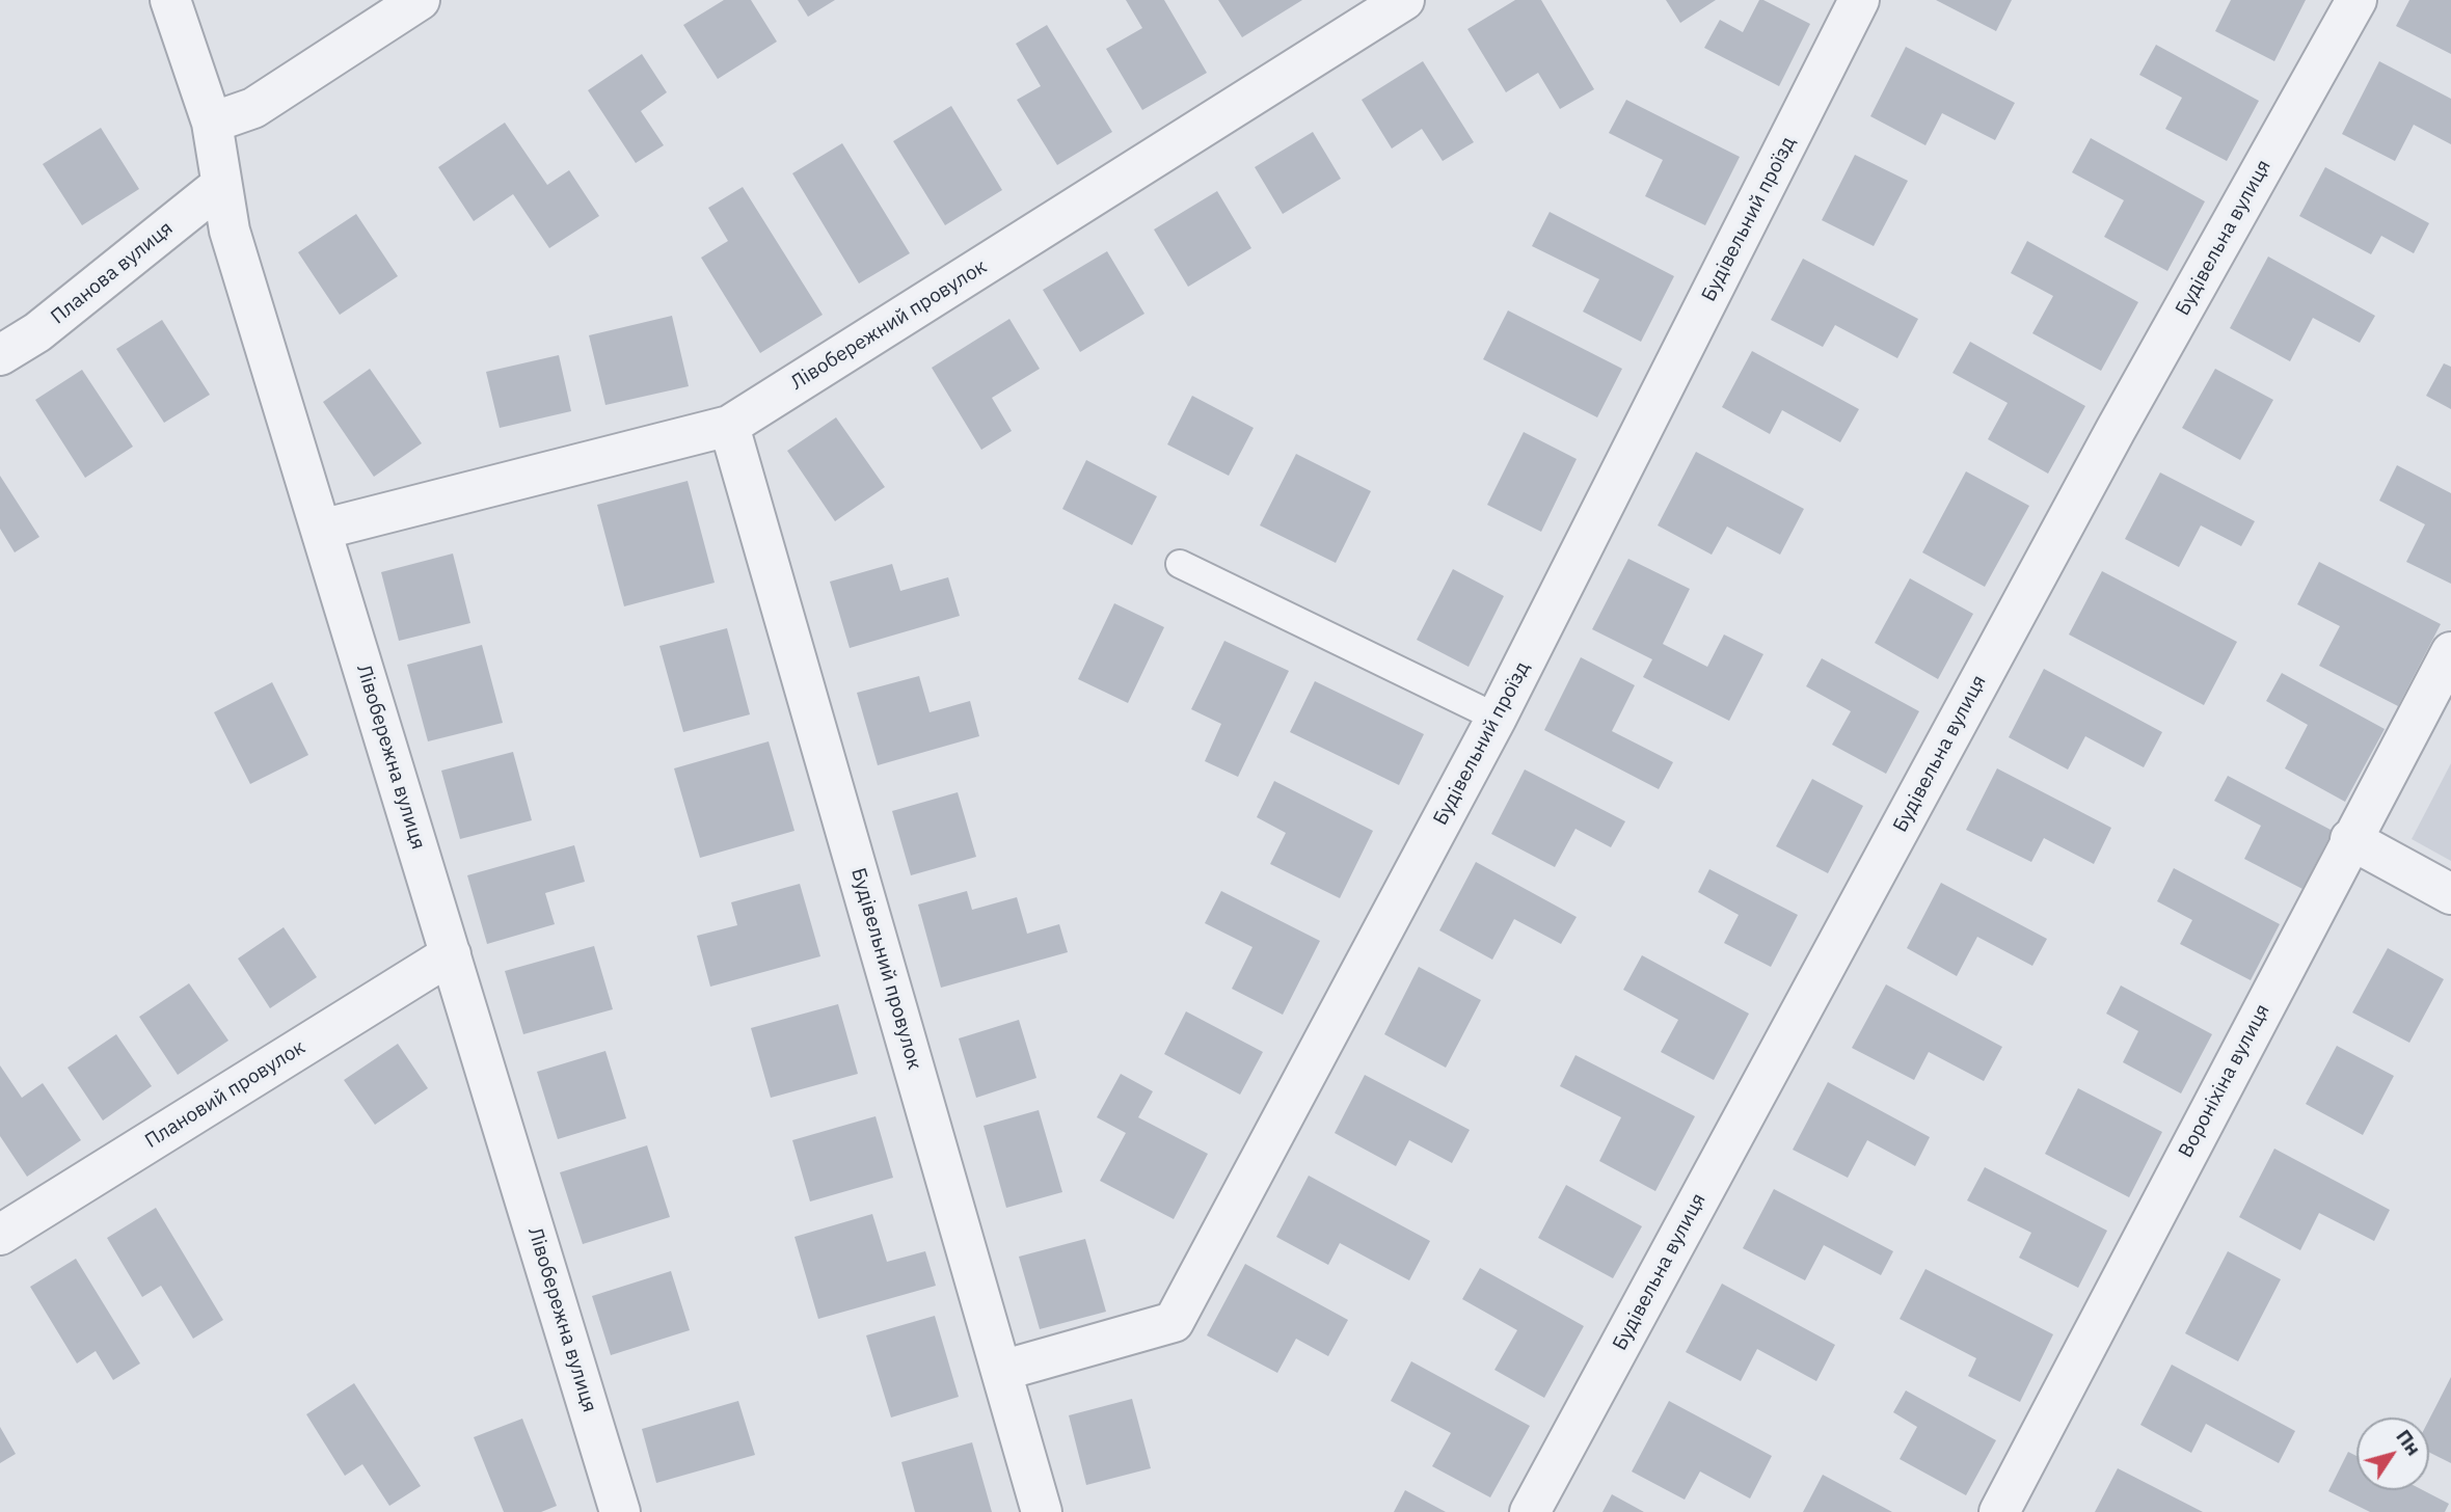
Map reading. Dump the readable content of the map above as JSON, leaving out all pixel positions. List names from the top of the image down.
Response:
{
  "streets": {
    "street": [
      "Будівельний проїзд",
      "Будівельна вулиця",
      "Планова вулиця",
      "Лівобережний провулок",
      "Лівобережна вулиця",
      "Будівельний провулок",
      "Вороніхіна вулиця",
      "Плановий провулок"
    ]
  },
  "crossings": [
    ["Будівельний проїзд", "Будівельний провулок"],
    ["Планова вулиця", "Лівобережна вулиця"],
    ["Лівобережний провулок", "Лівобережна вулиця"],
    ["Лівобережний провулок", "Будівельний провулок"],
    ["Лівобережна вулиця", "Плановий провулок"]
  ],
  "north": "top right"
}
